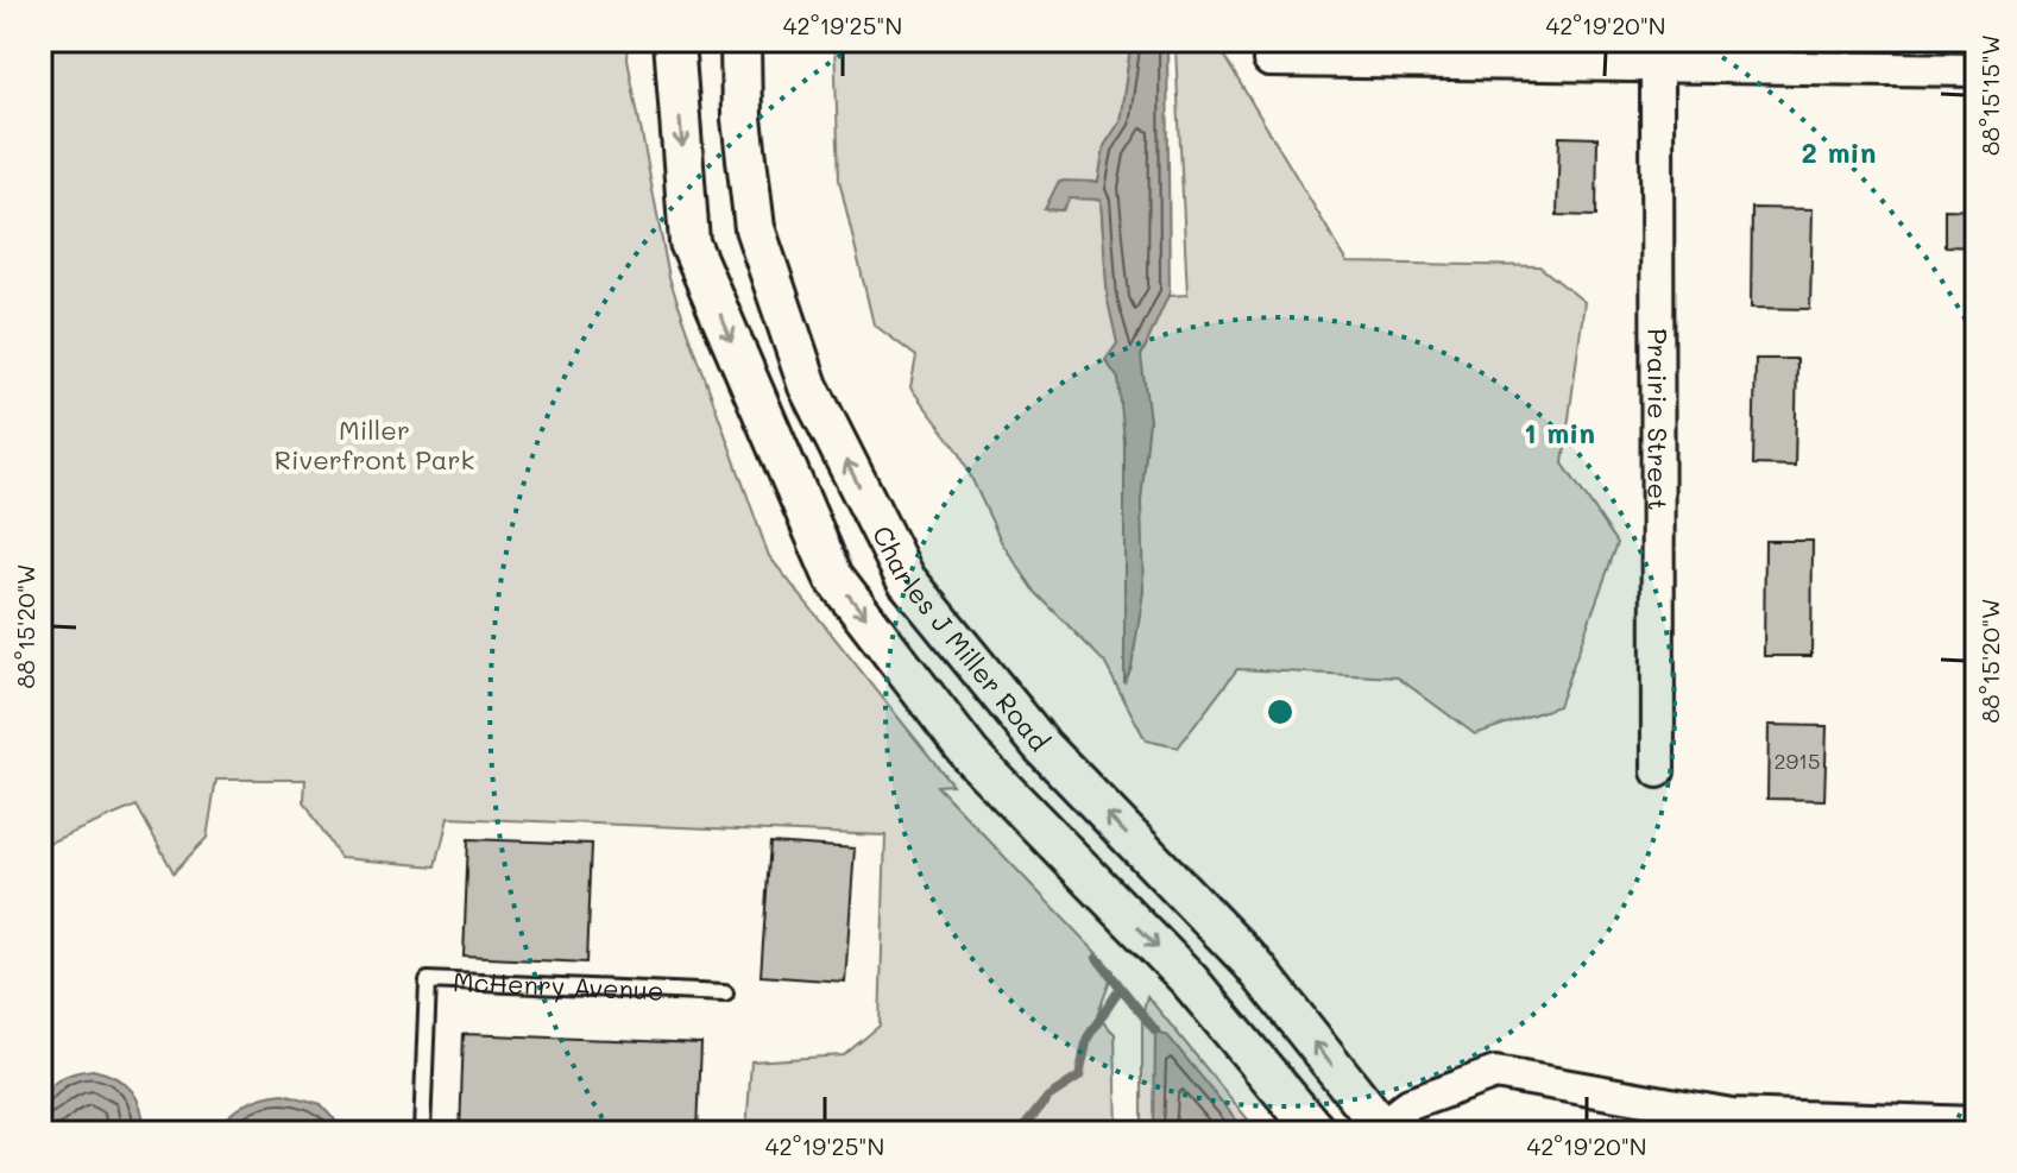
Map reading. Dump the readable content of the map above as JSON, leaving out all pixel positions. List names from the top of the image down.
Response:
{
  "streets": {
    "street": ["Prairie Street", "Charles J Miller Road"],
    "lane": ["McHenry Avenue"]
  },
  "parks": ["Miller Riverfront Park"],
  "house_numbers": ["2915"],
  "coordinates": [
    "42°19'25\"N",
    "42°19'20\"N",
    "88°15'15\"W",
    "88°15'20\"W"
  ],
  "rings": ["2 min", "1 min"]
}
